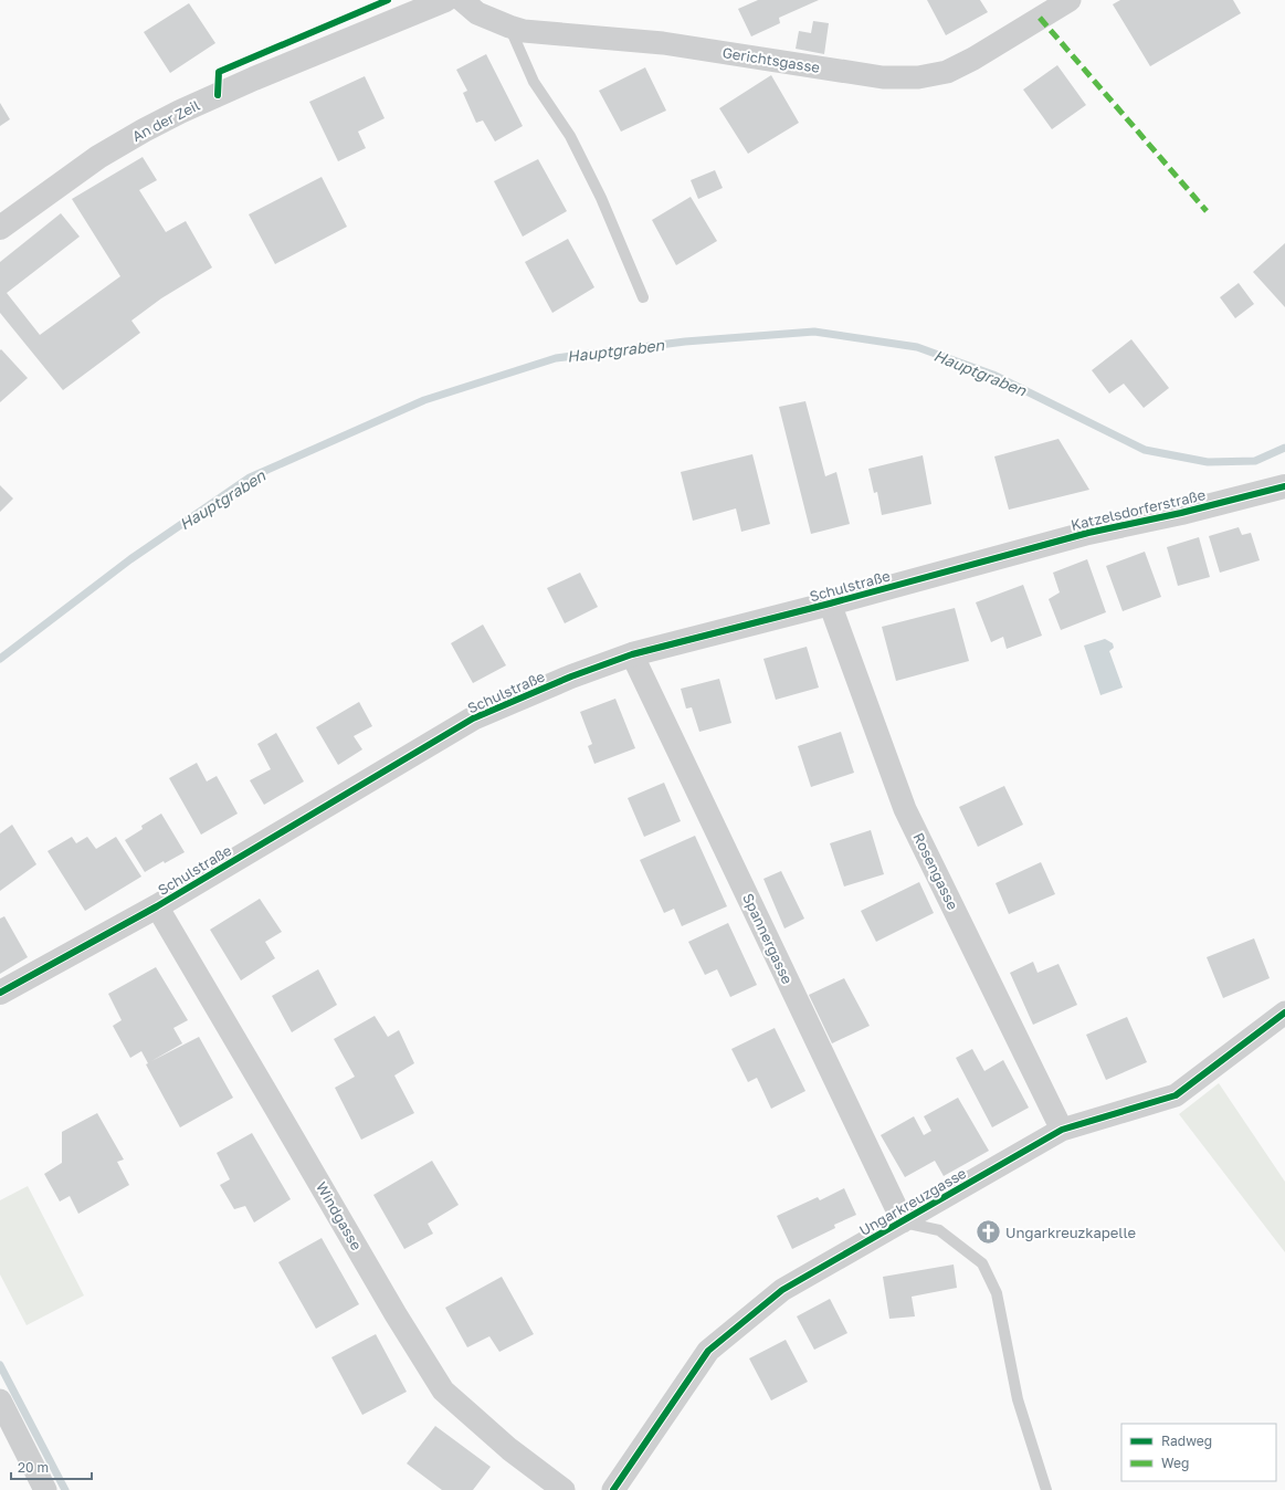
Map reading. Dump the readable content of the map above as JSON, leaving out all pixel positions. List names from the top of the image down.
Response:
{
  "streets": {
    "street": [
      "Gerichtsgasse",
      "An der Zeil",
      "Katzelsdorferstraße",
      "Schulstraße",
      "Rosengasse",
      "Spannergasse",
      "Ungarkreuzgasse",
      "Windgasse"
    ]
  },
  "crossings": [
    ["Katzelsdorferstraße", "Schulstraße"],
    ["Schulstraße", "Rosengasse"],
    ["Schulstraße", "Spannergasse"],
    ["Schulstraße", "Windgasse"],
    ["Rosengasse", "Ungarkreuzgasse"],
    ["Spannergasse", "Ungarkreuzgasse"]
  ],
  "water": ["Hauptgraben"],
  "places": {
    "church": ["Ungarkreuzkapelle"]
  },
  "legend": ["Radweg", "Weg"],
  "scale_bar": "20 m"
}
